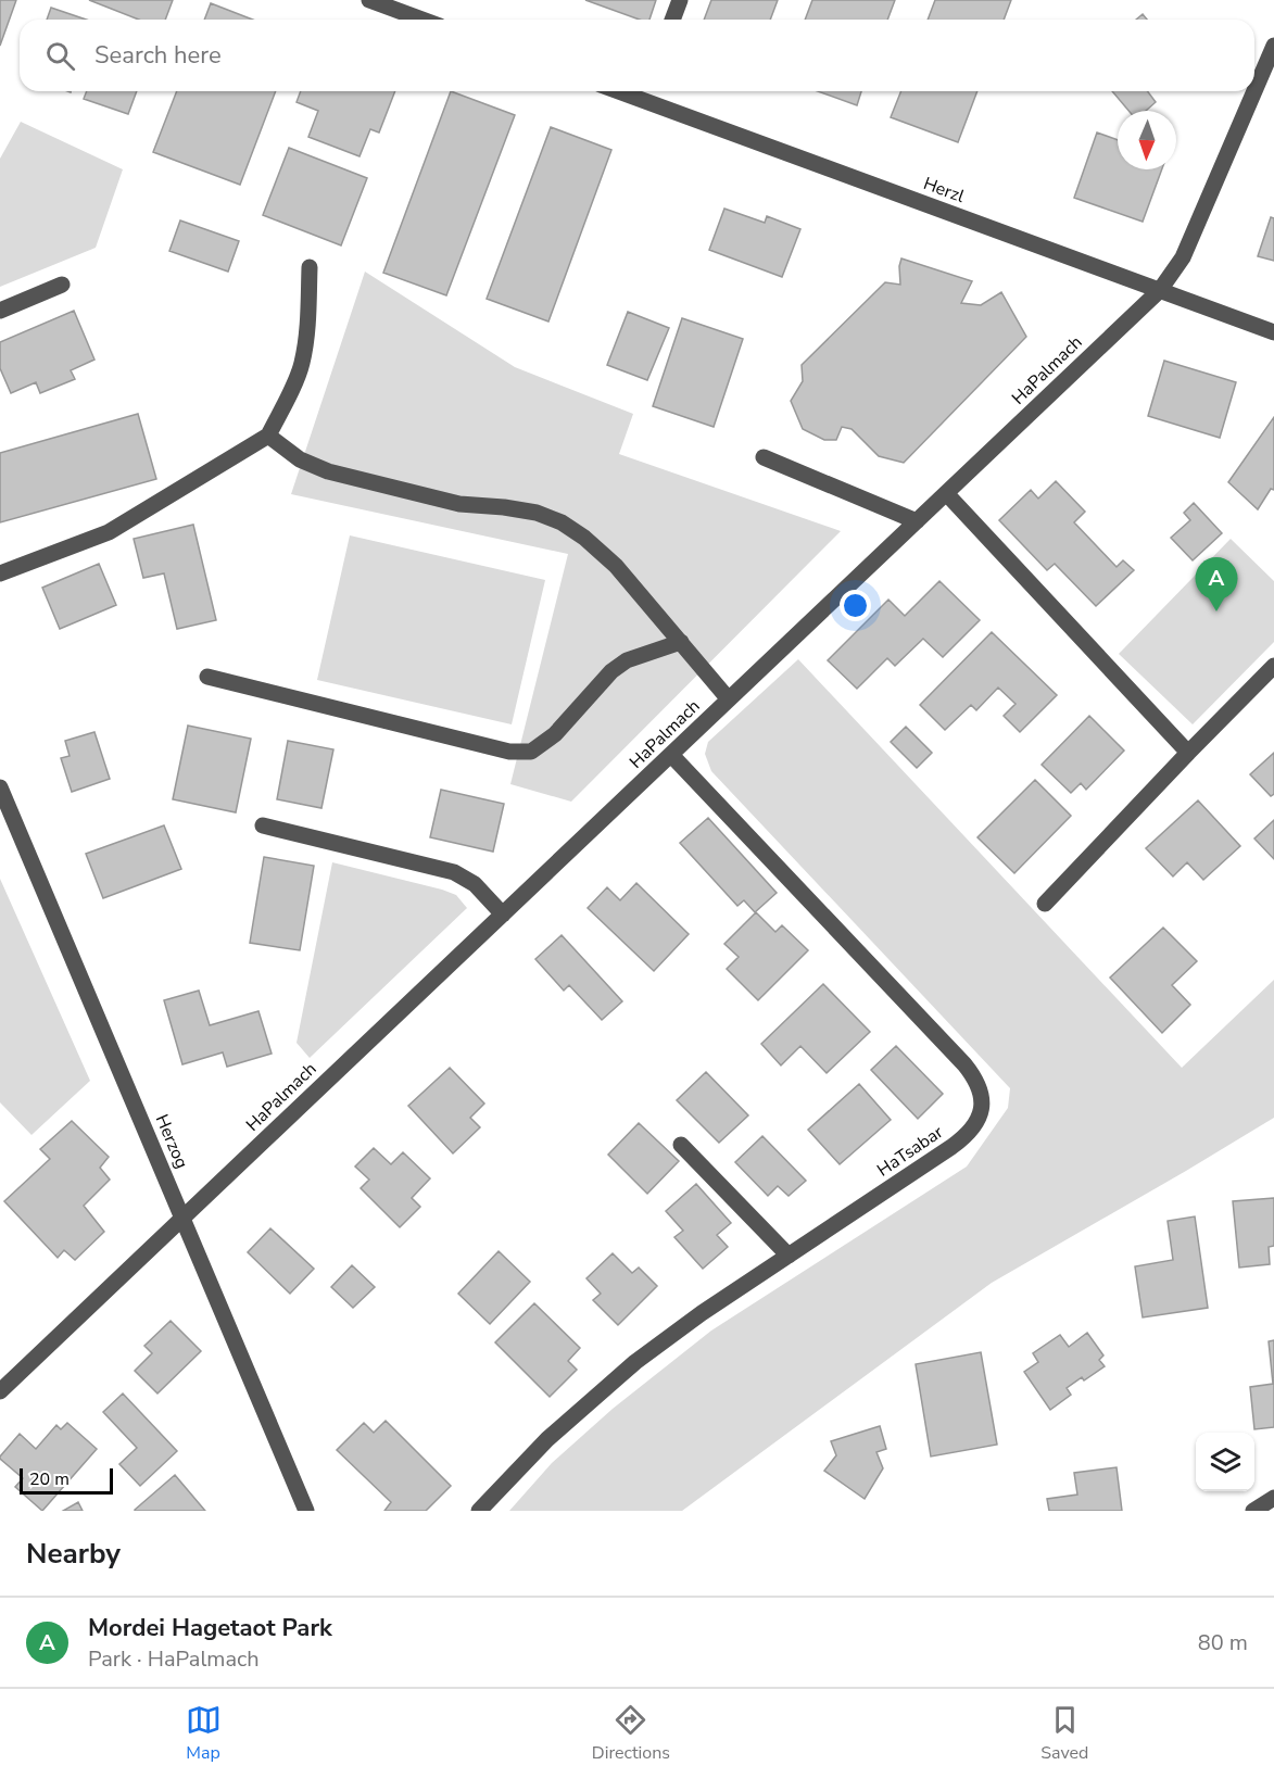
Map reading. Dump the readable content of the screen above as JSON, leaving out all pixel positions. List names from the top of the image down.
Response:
{
  "streets": {
    "street": [
      "Herzl",
      "HaPalmach",
      "Herzog",
      "HaTsabar"
    ]
  },
  "crossings": [
    ["Herzl", "HaPalmach"],
    ["HaPalmach", "Herzog"],
    ["HaPalmach", "HaTsabar"]
  ],
  "scale_bar": "20 m",
  "north": "bottom",
  "page": {
    "search": "Search here",
    "pins": "A",
    "scale": "20 m",
    "heading": "Nearby",
    "list": [
      {
        "mark": "A",
        "name": "Mordei Hagetaot Park",
        "note": "Park · HaPalmach",
        "value": "80 m"
      }
    ],
    "nav": ["Map", "Directions", "Saved"]
  }
}
